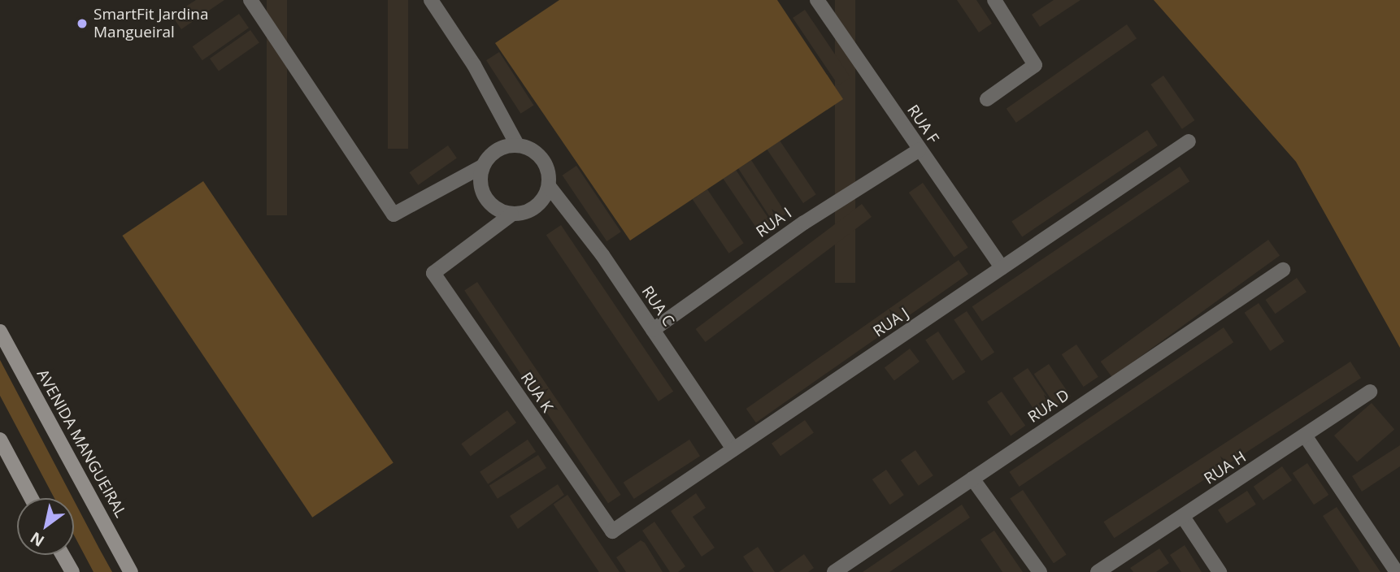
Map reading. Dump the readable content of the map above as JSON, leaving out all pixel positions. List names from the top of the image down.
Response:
{
  "streets": {
    "street": [
      "RUA F",
      "RUA I",
      "RUA C",
      "RUA J",
      "RUA K",
      "RUA D",
      "AVENIDA MANGUEIRAL",
      "RUA H"
    ]
  },
  "crossings": [
    ["RUA F", "RUA I"],
    ["RUA F", "RUA J"],
    ["RUA I", "RUA C"],
    ["RUA C", "RUA J"],
    ["RUA C", "RUA K"],
    ["RUA J", "RUA K"]
  ],
  "places": ["SmartFit Jardina Mangueiral"],
  "north": "bottom left"
}
